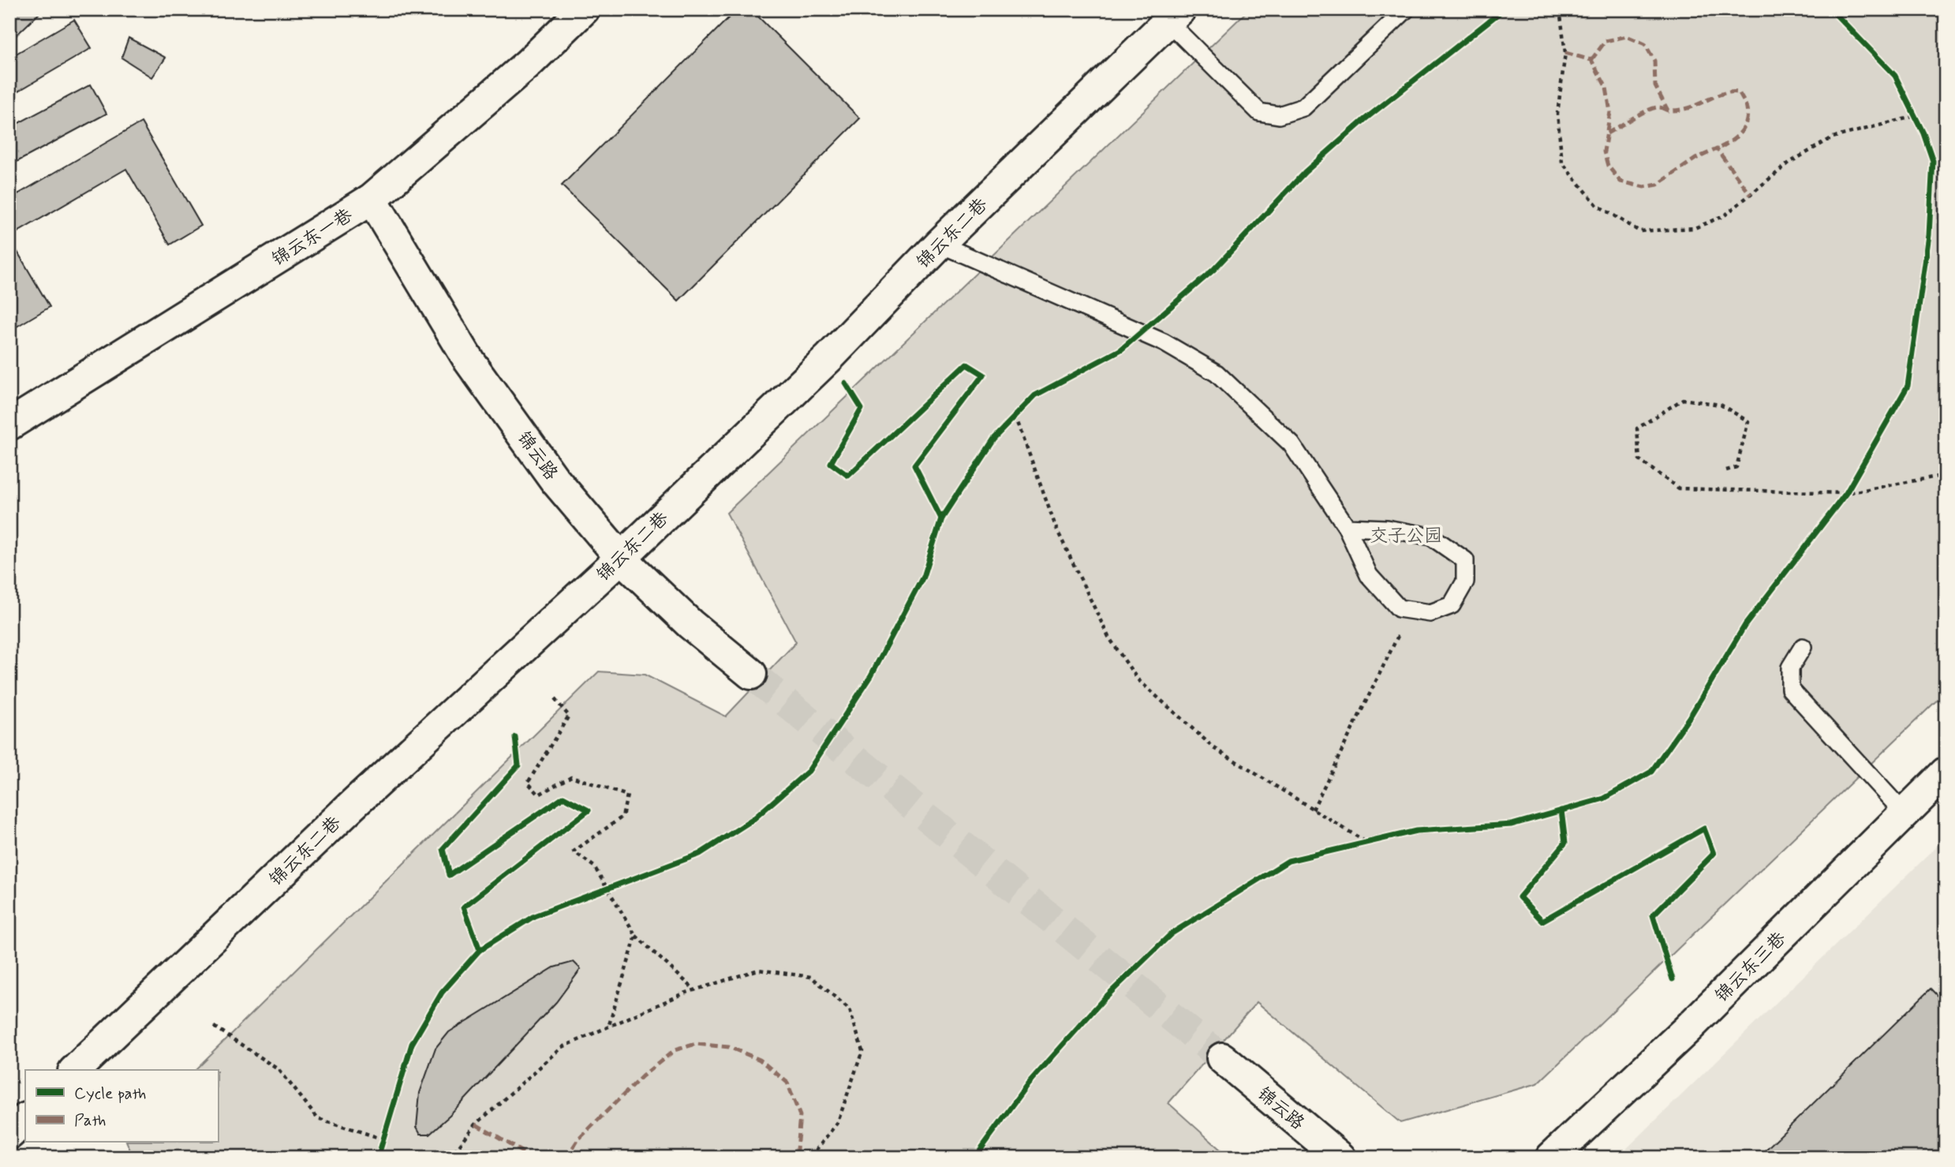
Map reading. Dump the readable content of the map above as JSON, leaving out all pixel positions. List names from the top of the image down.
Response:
{
  "streets": {
    "street": [
      "锦云东二巷",
      "锦云东一巷",
      "锦云路",
      "锦云东三巷"
    ]
  },
  "crossings": [
    ["锦云东二巷", "锦云路"],
    ["锦云东一巷", "锦云路"]
  ],
  "parks": ["交子公园"],
  "legend": ["Cycle path", "Path"]
}
